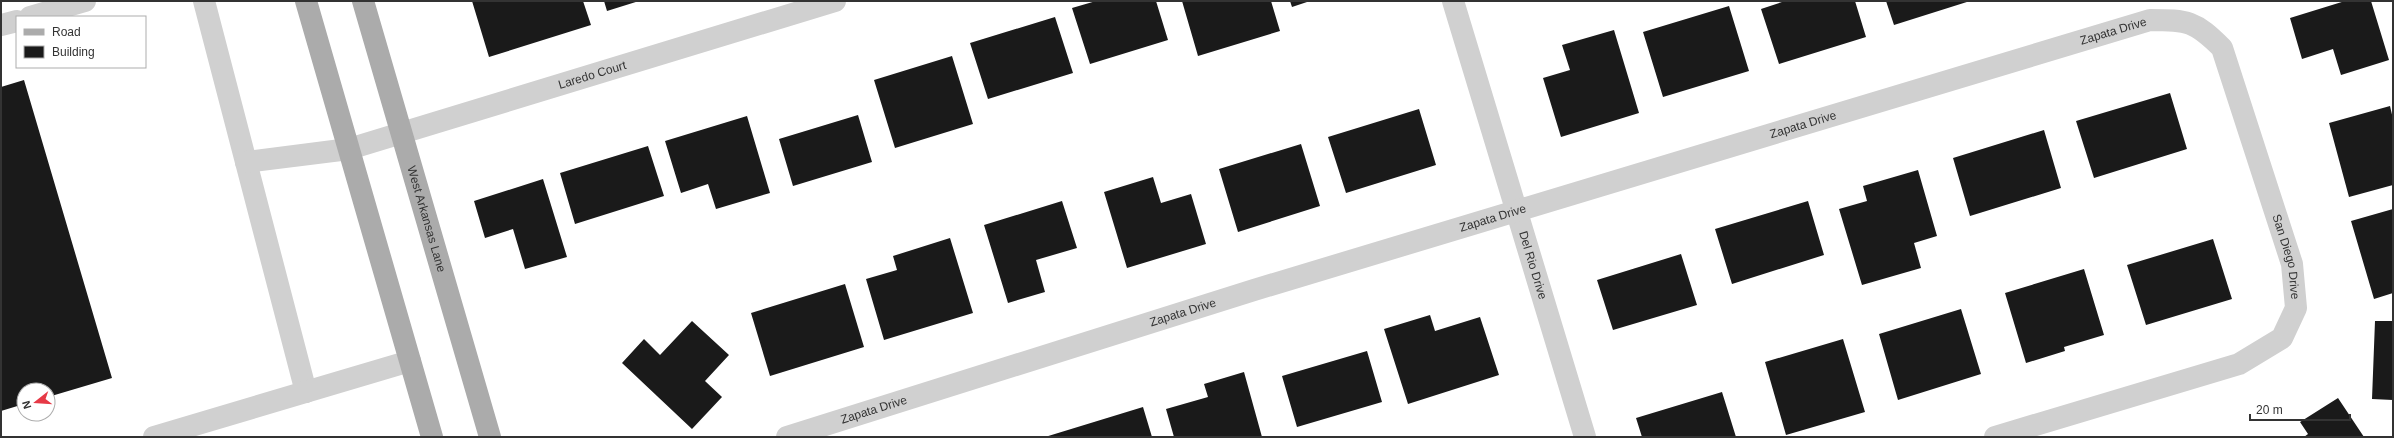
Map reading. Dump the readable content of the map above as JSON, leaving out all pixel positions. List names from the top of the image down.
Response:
{
  "streets": {
    "main road": ["West Arkansas Lane"],
    "street": [
      "Zapata Drive",
      "Laredo Court",
      "San Diego Drive",
      "Del Rio Drive"
    ]
  },
  "crossings": [
    ["Zapata Drive", "San Diego Drive"],
    ["Zapata Drive", "Del Rio Drive"],
    ["Laredo Court", "West Arkansas Lane"]
  ],
  "legend": ["Road", "Building"],
  "scale_bar": "20 m",
  "north": "left"
}
